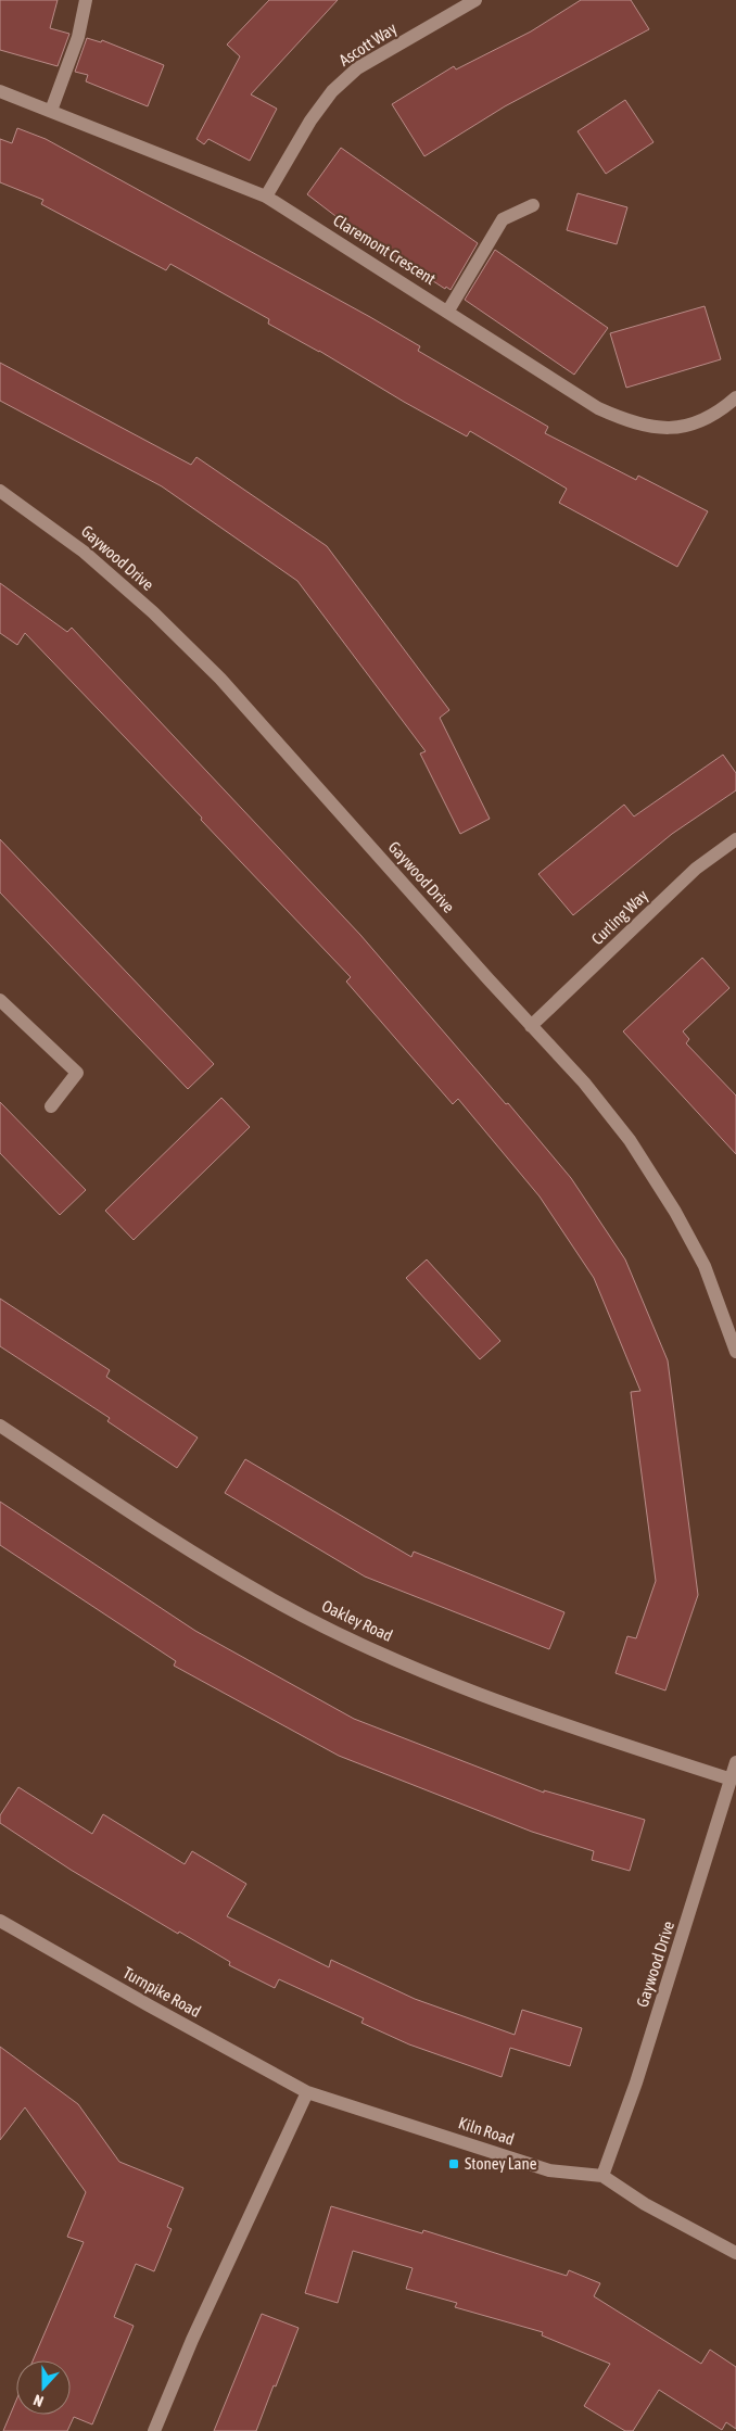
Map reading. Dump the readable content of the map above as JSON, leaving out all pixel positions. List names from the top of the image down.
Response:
{
  "streets": {
    "street": [
      "Ascott Way",
      "Claremont Crescent",
      "Gaywood Drive",
      "Curling Way",
      "Oakley Road",
      "Turnpike Road",
      "Kiln Road"
    ]
  },
  "crossings": [
    ["Ascott Way", "Claremont Crescent"],
    ["Gaywood Drive", "Curling Way"],
    ["Gaywood Drive", "Oakley Road"],
    ["Gaywood Drive", "Kiln Road"],
    ["Turnpike Road", "Kiln Road"]
  ],
  "places": {
    "transit": ["Stoney Lane"]
  },
  "north": "bottom"
}
